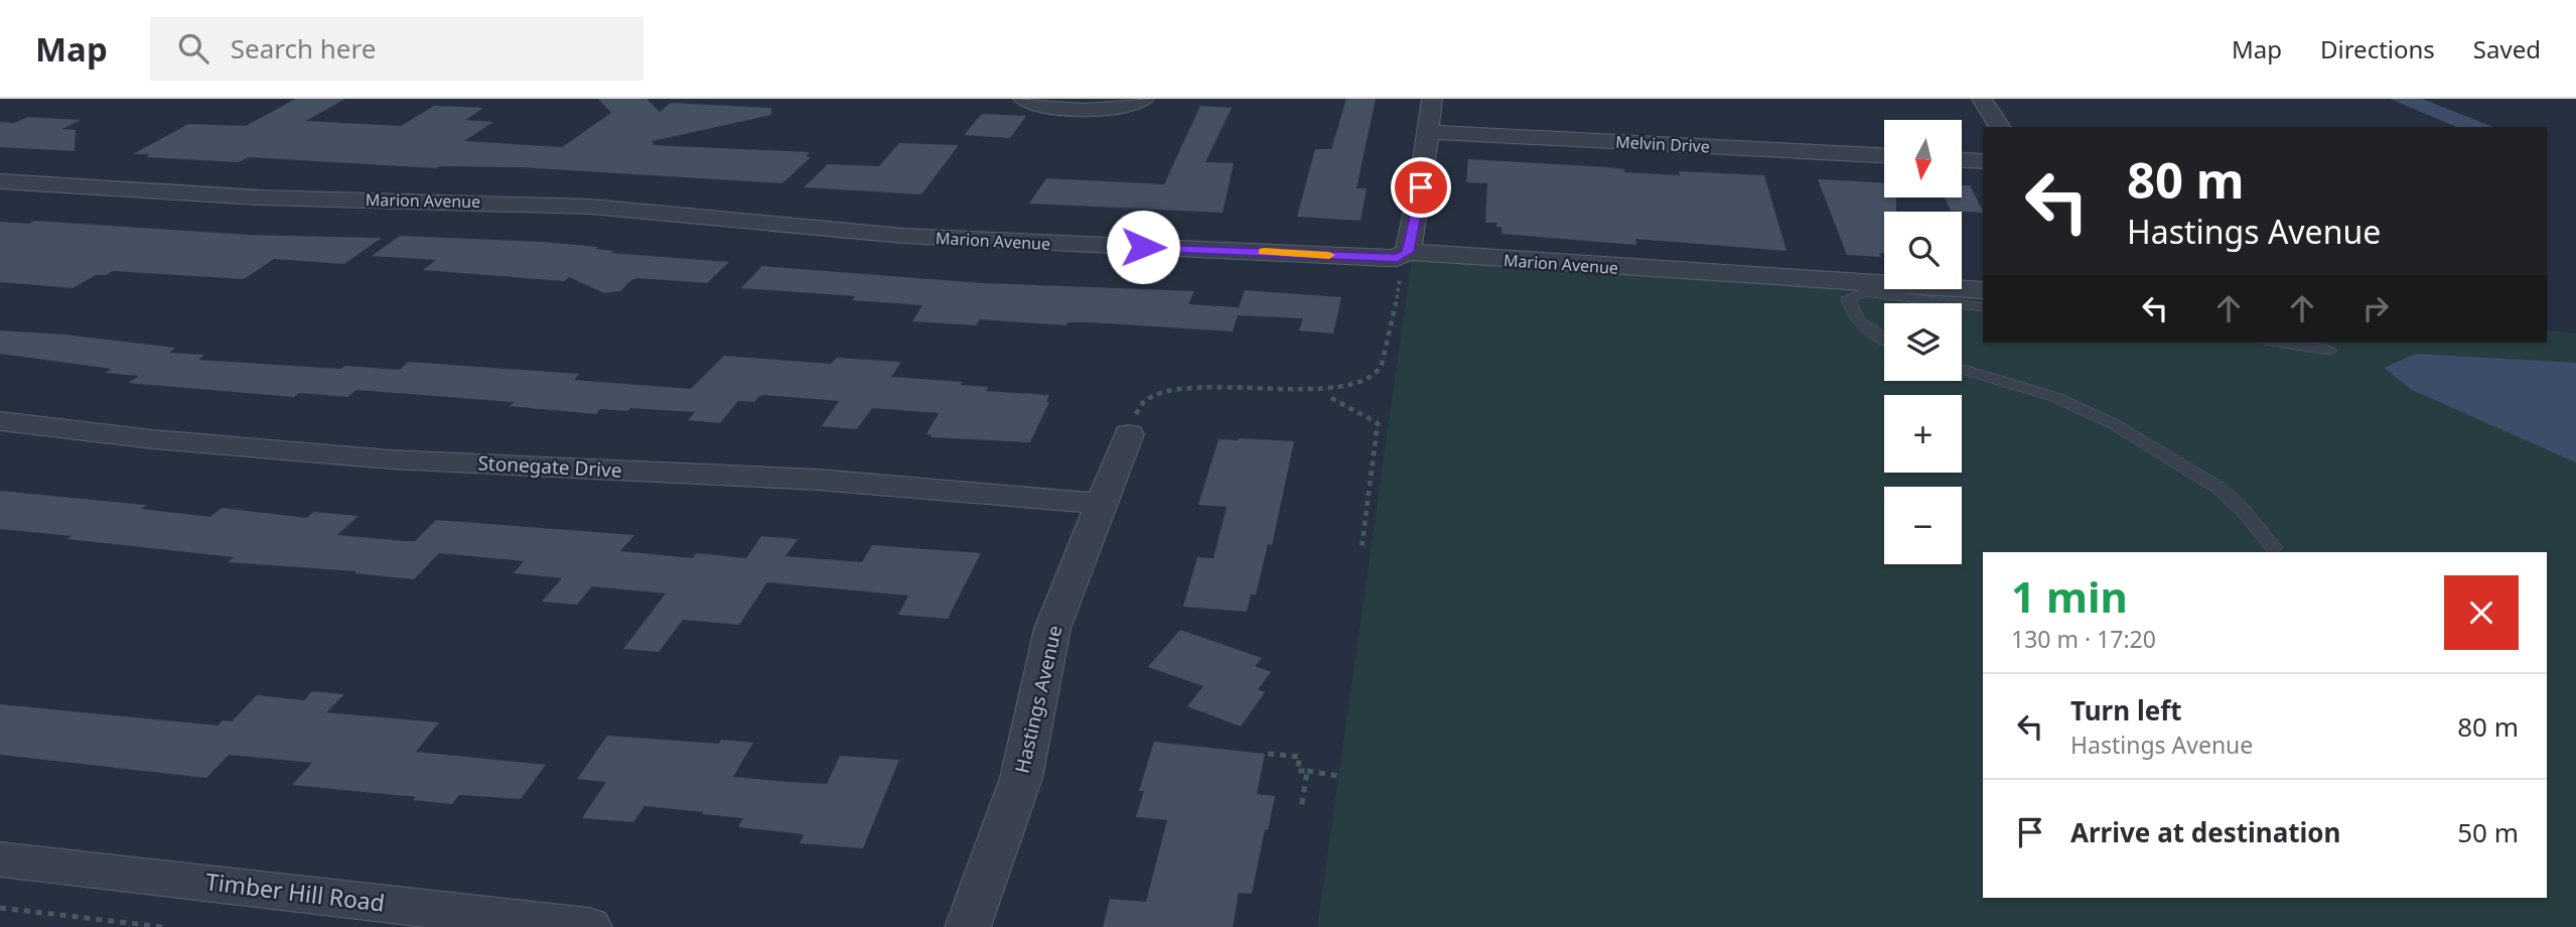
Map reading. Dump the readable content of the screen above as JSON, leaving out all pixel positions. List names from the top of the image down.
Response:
{
  "streets": {
    "street": [
      "Melvin Drive",
      "Marion Avenue",
      "Stonegate Drive",
      "Hastings Avenue",
      "Timber Hill Road"
    ]
  },
  "crossings": [
    ["Stonegate Drive", "Hastings Avenue"]
  ],
  "north": "bottom",
  "page": {
    "header": "Map",
    "search": "Search here",
    "nav": ["Map", "Directions", "Saved"],
    "map_buttons": ["+", "−"],
    "turn": ["80 m", "Hastings Avenue"],
    "heading": ["1 min", "130 m · 17:20"],
    "list": [
      {
        "name": "Turn left",
        "note": "Hastings Avenue",
        "value": "80 m"
      },
      {
        "name": "Arrive at destination",
        "value": "50 m"
      }
    ]
  }
}
